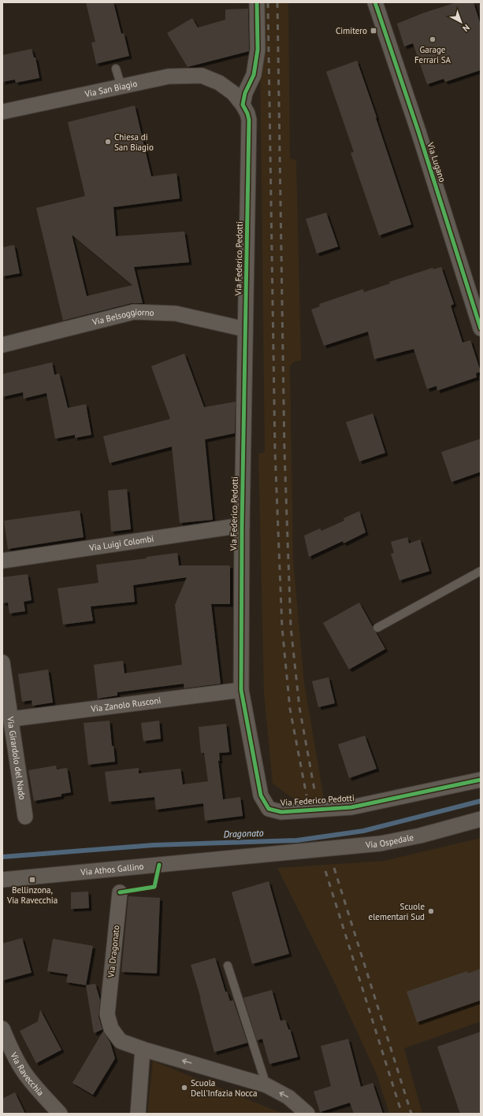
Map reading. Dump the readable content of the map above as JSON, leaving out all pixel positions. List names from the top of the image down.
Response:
{
  "streets": {
    "street": [
      "Via San Biagio",
      "Via Lugano",
      "Via Federico Pedotti",
      "Via Belsoggiorno",
      "Via Luigi Colombi",
      "Via Zanolo Rusconi",
      "Via Girardolo del Nado",
      "Via Ospedale",
      "Via Athos Gallino",
      "Via Dragonato",
      "Via Ravecchia"
    ]
  },
  "crossings": [
    ["Via San Biagio", "Via Federico Pedotti"],
    ["Via Federico Pedotti", "Via Belsoggiorno"],
    ["Via Federico Pedotti", "Via Luigi Colombi"],
    ["Via Federico Pedotti", "Via Zanolo Rusconi"],
    ["Via Zanolo Rusconi", "Via Girardolo del Nado"],
    ["Via Ospedale", "Via Athos Gallino"]
  ],
  "one_way": ["Via Dragonato"],
  "water": ["Dragonato"],
  "places": {
    "transit": ["Cimitero", "Bellinzona, Via Ravecchia"],
    "other": [
      "Garage Ferrari SA",
      "Chiesa di San Biagio",
      "Scuole elementari Sud",
      "Scuola Dell'Infazia Nocca"
    ]
  },
  "north": "bottom right"
}
